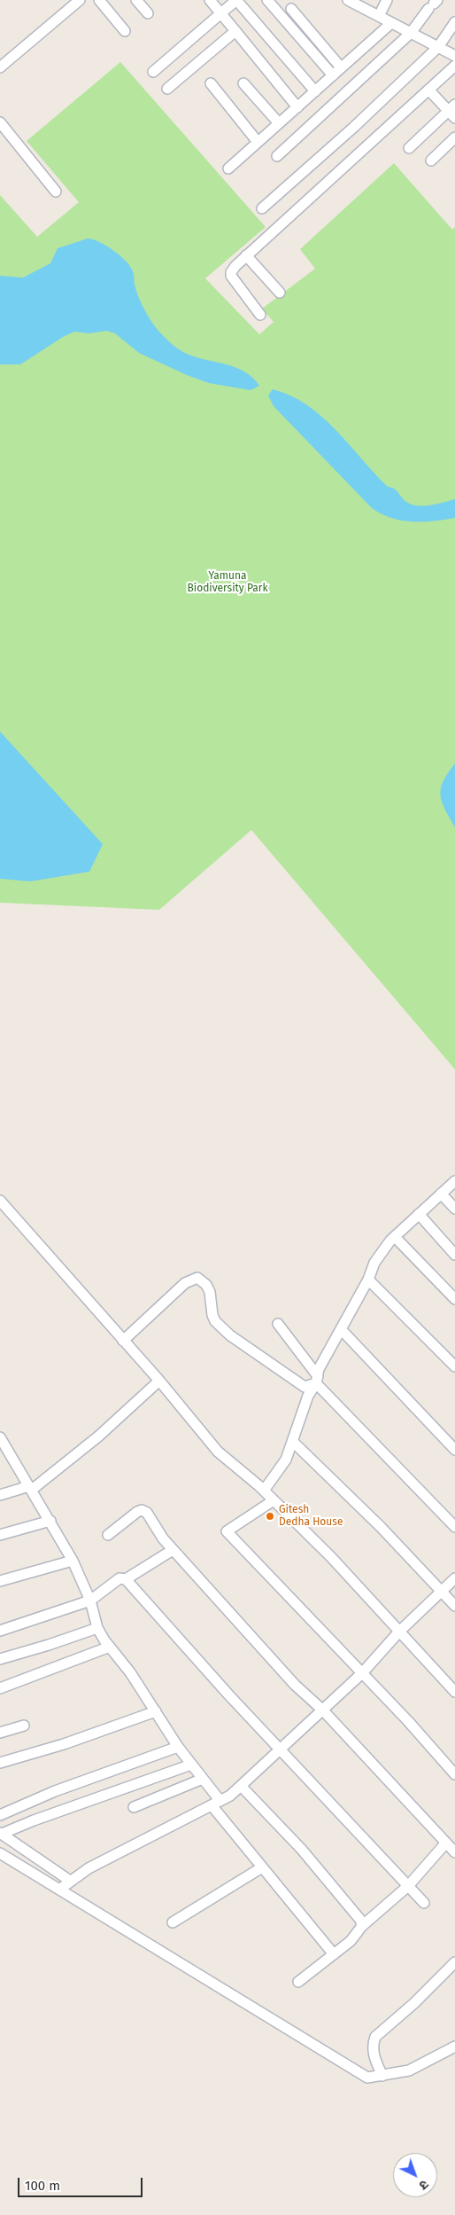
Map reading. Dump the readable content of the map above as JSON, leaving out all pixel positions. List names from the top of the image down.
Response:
{
  "parks": ["Yamuna Biodiversity Park"],
  "places": ["Gitesh Dedha House"],
  "scale_bar": "100 m",
  "north": "bottom right"
}
